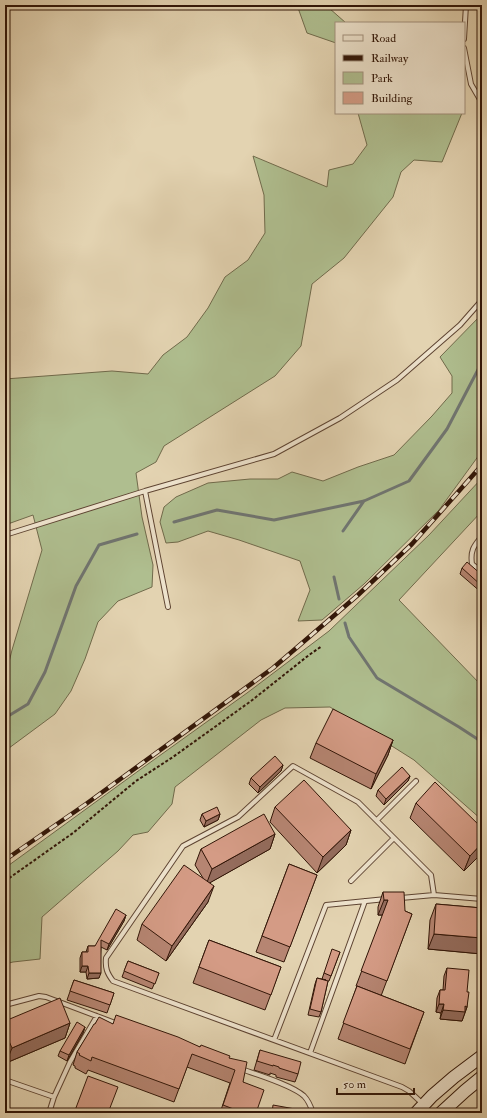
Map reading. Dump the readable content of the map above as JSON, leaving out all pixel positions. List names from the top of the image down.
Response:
{
  "legend": [
    "Road",
    "Railway",
    "Park",
    "Building"
  ],
  "scale_bar": "50 m"
}
